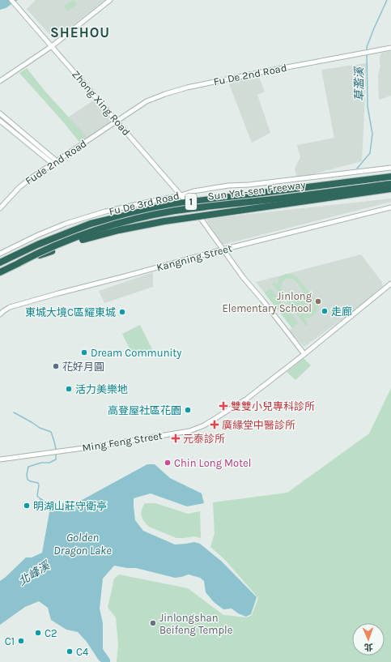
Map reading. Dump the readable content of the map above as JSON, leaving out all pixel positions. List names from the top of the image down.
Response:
{
  "streets": {
    "highway": ["Sun Yat-sen Freeway", "1"],
    "street": [
      "Fu De 2nd Road",
      "Zhong Xing Road",
      "Fude 2nd Road",
      "Fu De 3rd Road",
      "Kangning Street",
      "Ming Feng Street"
    ]
  },
  "crossings": [
    ["Fu De 2nd Road", "Zhong Xing Road"],
    ["Fu De 2nd Road", "Fude 2nd Road"],
    ["Zhong Xing Road", "Fude 2nd Road"],
    ["Zhong Xing Road", "Fu De 3rd Road"],
    ["Sun Yat-sen Freeway", "1"]
  ],
  "districts": ["SHEHOU"],
  "water": ["草濫溪", "Golden Dragon Lake", "北峰溪"],
  "places": {
    "other": [
      "Jinlong Elementary School",
      "走廊",
      "東城大境C區耀東城",
      "Dream Community",
      "花好月圓",
      "活力美樂地",
      "高登屋社區花園",
      "Chin Long Motel",
      "明湖山莊守衛亭",
      "Jinlongshan Beifeng Temple",
      "C2",
      "C1",
      "C4"
    ],
    "health": ["雙雙小兒專科診所", "廣緣堂中醫診所", "元泰診所"]
  },
  "north": "bottom"
}
